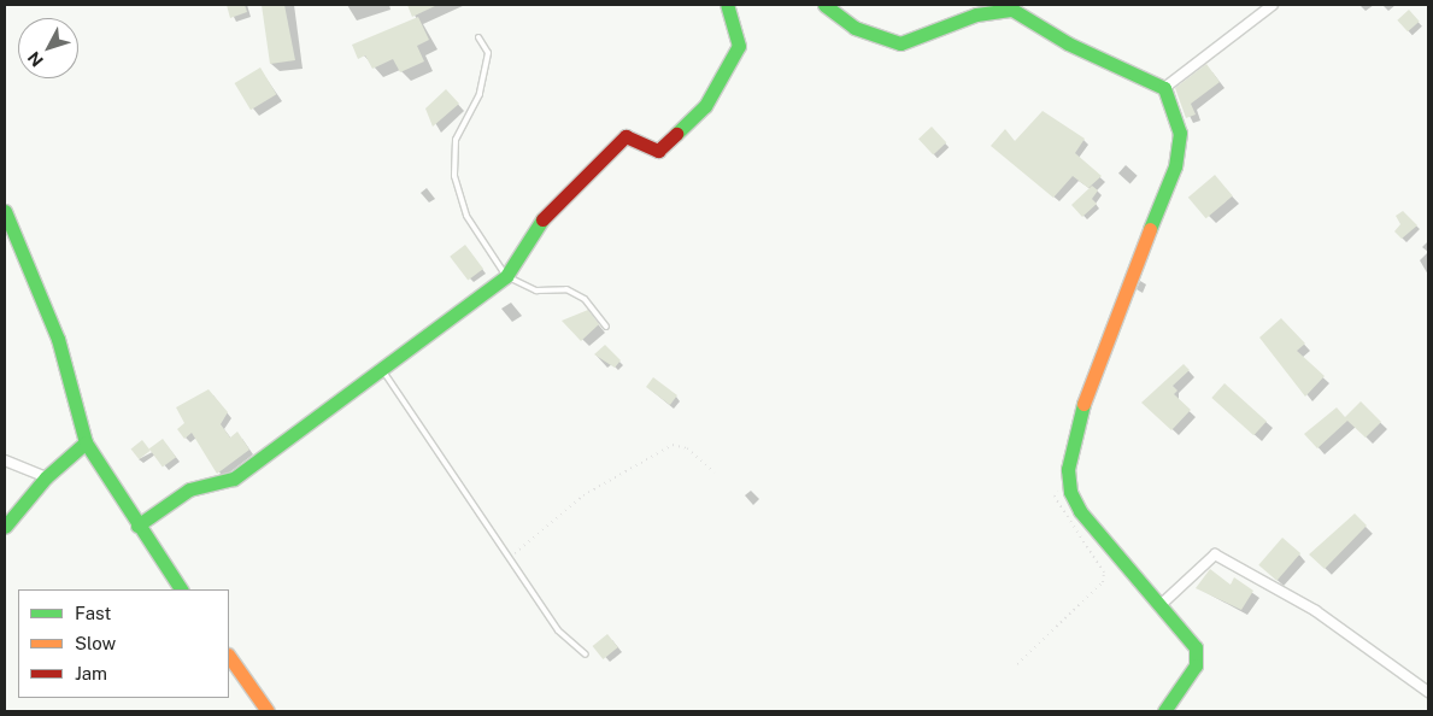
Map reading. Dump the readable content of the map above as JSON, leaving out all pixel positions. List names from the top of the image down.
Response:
{
  "legend": ["Fast", "Slow", "Jam"],
  "north": "bottom left"
}
